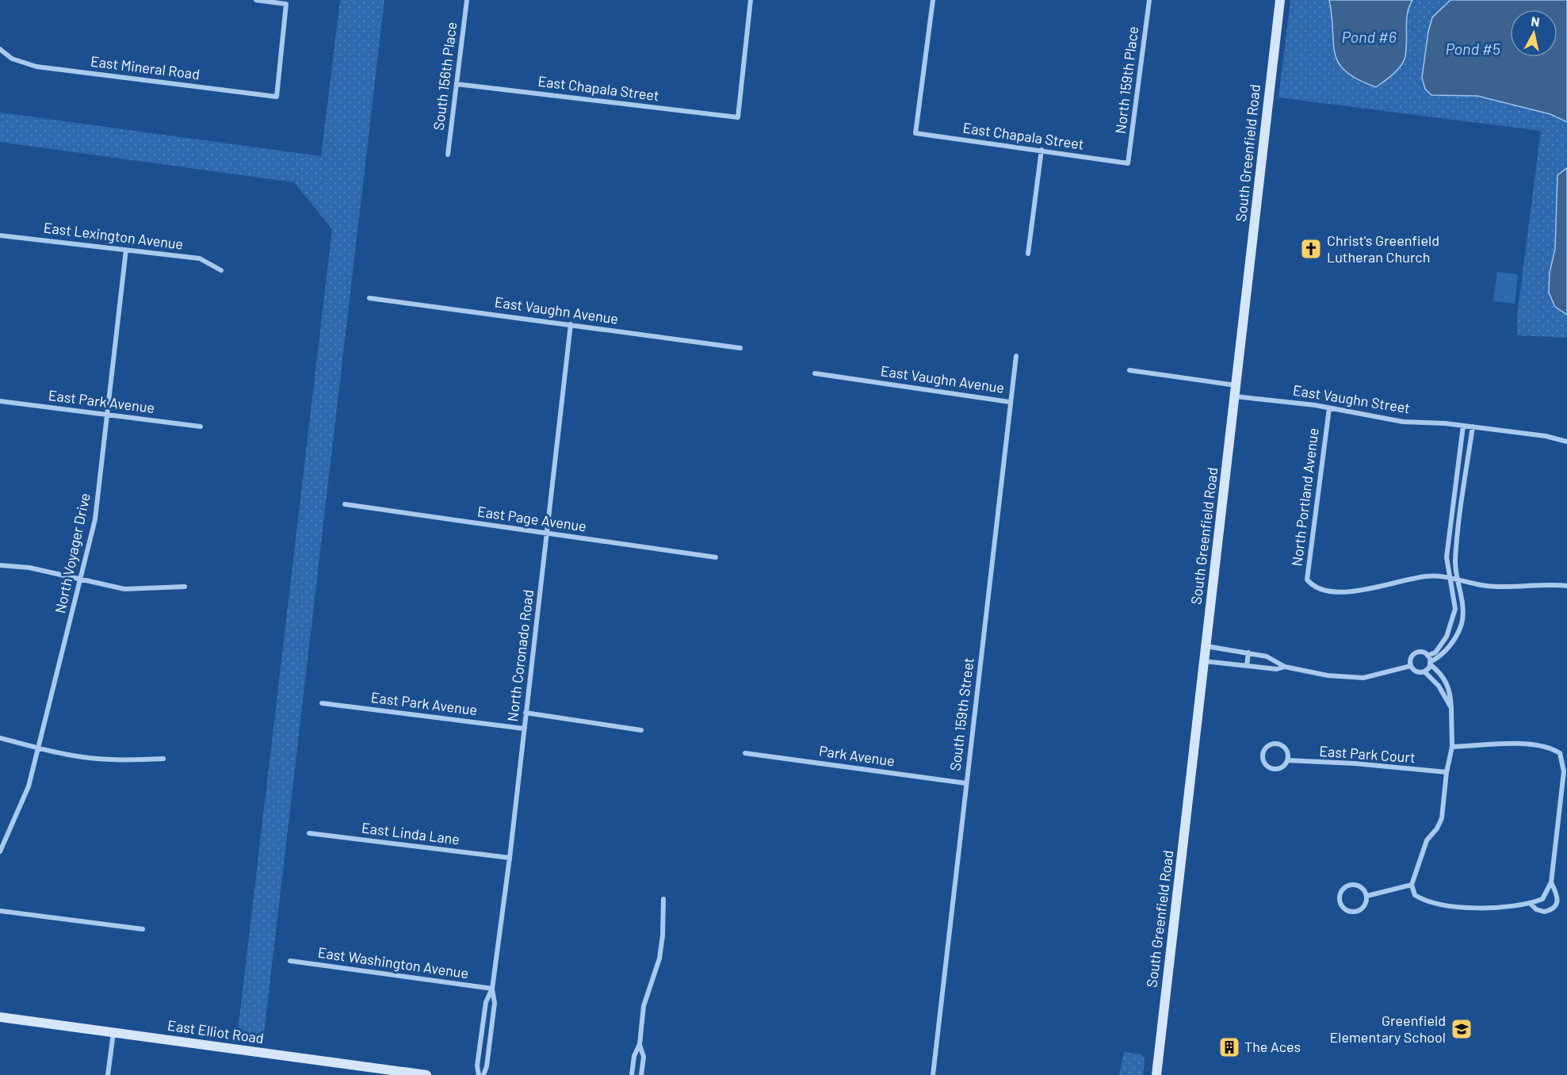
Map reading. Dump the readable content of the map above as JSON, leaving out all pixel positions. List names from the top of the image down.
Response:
{
  "streets": {
    "main road": ["South Greenfield Road", "East Elliot Road"],
    "street": [
      "East Mineral Road",
      "South 156th Place",
      "North 159th Place",
      "East Chapala Street",
      "East Lexington Avenue",
      "East Vaughn Avenue",
      "East Vaughn Street",
      "East Park Avenue",
      "North Portland Avenue",
      "East Page Avenue",
      "North Voyager Drive",
      "North Coronado Road",
      "South 159th Street",
      "East Park Court",
      "Park Avenue",
      "East Linda Lane",
      "East Washington Avenue"
    ]
  },
  "crossings": [
    ["South 156th Place", "East Chapala Street"],
    ["North 159th Place", "East Chapala Street"],
    ["South Greenfield Road", "East Vaughn Street"],
    ["East Lexington Avenue", "North Voyager Drive"],
    ["East Vaughn Avenue", "North Coronado Road"],
    ["East Vaughn Avenue", "South 159th Street"],
    ["East Vaughn Street", "North Portland Avenue"],
    ["East Park Avenue", "North Voyager Drive"],
    ["East Park Avenue", "North Coronado Road"],
    ["East Page Avenue", "North Coronado Road"],
    ["North Coronado Road", "East Linda Lane"],
    ["North Coronado Road", "East Washington Avenue"],
    ["South 159th Street", "Park Avenue"]
  ],
  "water": ["Pond #6", "Pond #5"],
  "places": {
    "church": ["Christ's Greenfield Lutheran Church"],
    "school or university": ["Greenfield Elementary School"],
    "building": ["The Aces"]
  },
  "north": "top"
}
